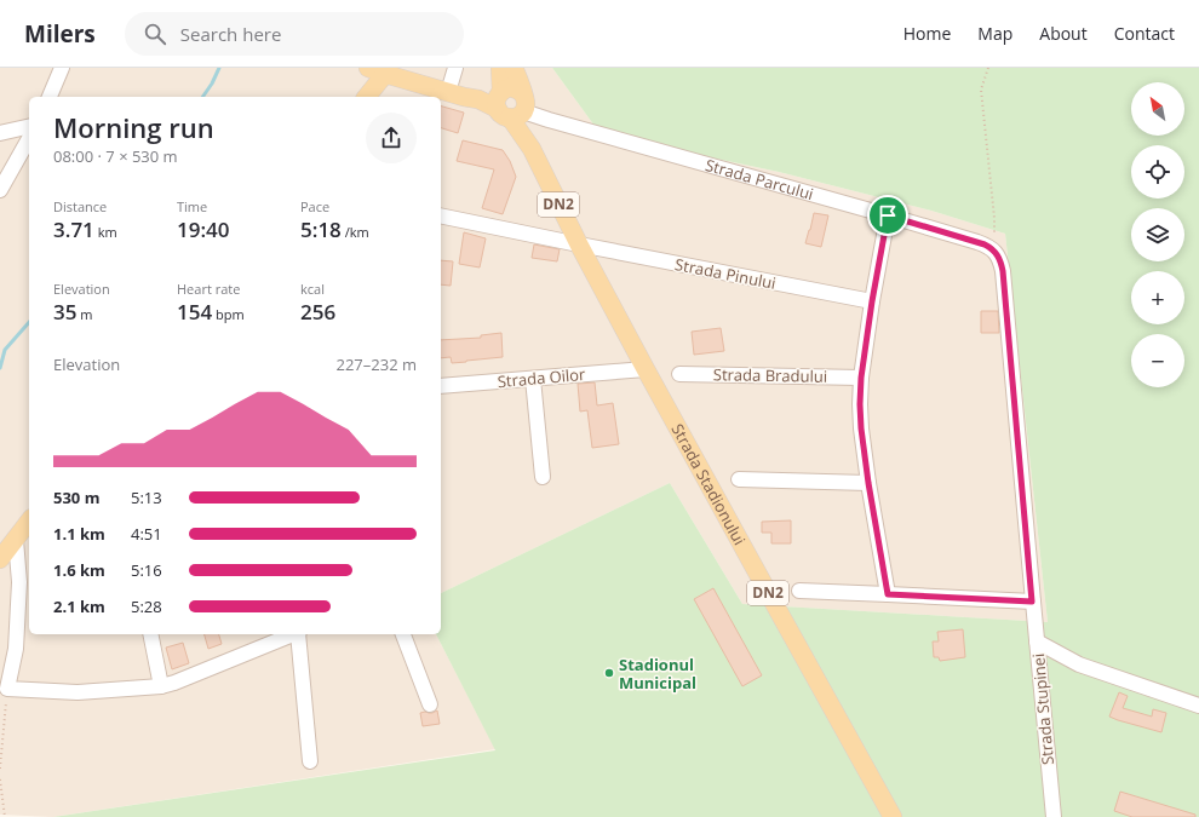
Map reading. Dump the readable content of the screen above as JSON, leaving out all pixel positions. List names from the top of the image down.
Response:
{
  "streets": {
    "main road": ["Strada Parcului", "DN2", "Strada Stadionului"],
    "street": [
      "Strada Pinului",
      "Strada Bradului",
      "Strada Oilor",
      "Strada Stupinei"
    ]
  },
  "crossings": [
    ["Strada Parcului", "DN2"],
    ["Strada Parcului", "Strada Stadionului"],
    ["Strada Parcului", "Strada Stupinei"],
    ["DN2", "Strada Stadionului"],
    ["Strada Pinului", "Strada Stadionului"],
    ["Strada Oilor", "Strada Stadionului"]
  ],
  "places": ["Stadionul Municipal"],
  "north": "top left",
  "page": {
    "header": "Milers",
    "search": "Search here",
    "nav": [
      "Home",
      "Map",
      "About",
      "Contact"
    ],
    "map_buttons": ["+", "−"],
    "heading": ["Morning run", "08:00 · 7 × 530 m"],
    "stats": [
      ["Distance", "3.71 km"],
      ["Time", "19:40"],
      ["Pace", "5:18 /km"],
      ["Elevation", "35 m"],
      ["Heart rate", "154 bpm"],
      ["kcal", "256"]
    ],
    "chart": ["Elevation", "227–232 m"],
    "list": [
      {
        "name": "530 m",
        "note": "5:13"
      },
      {
        "name": "1.1 km",
        "note": "4:51"
      },
      {
        "name": "1.6 km",
        "note": "5:16"
      },
      {
        "name": "2.1 km",
        "note": "5:28"
      }
    ]
  }
}
